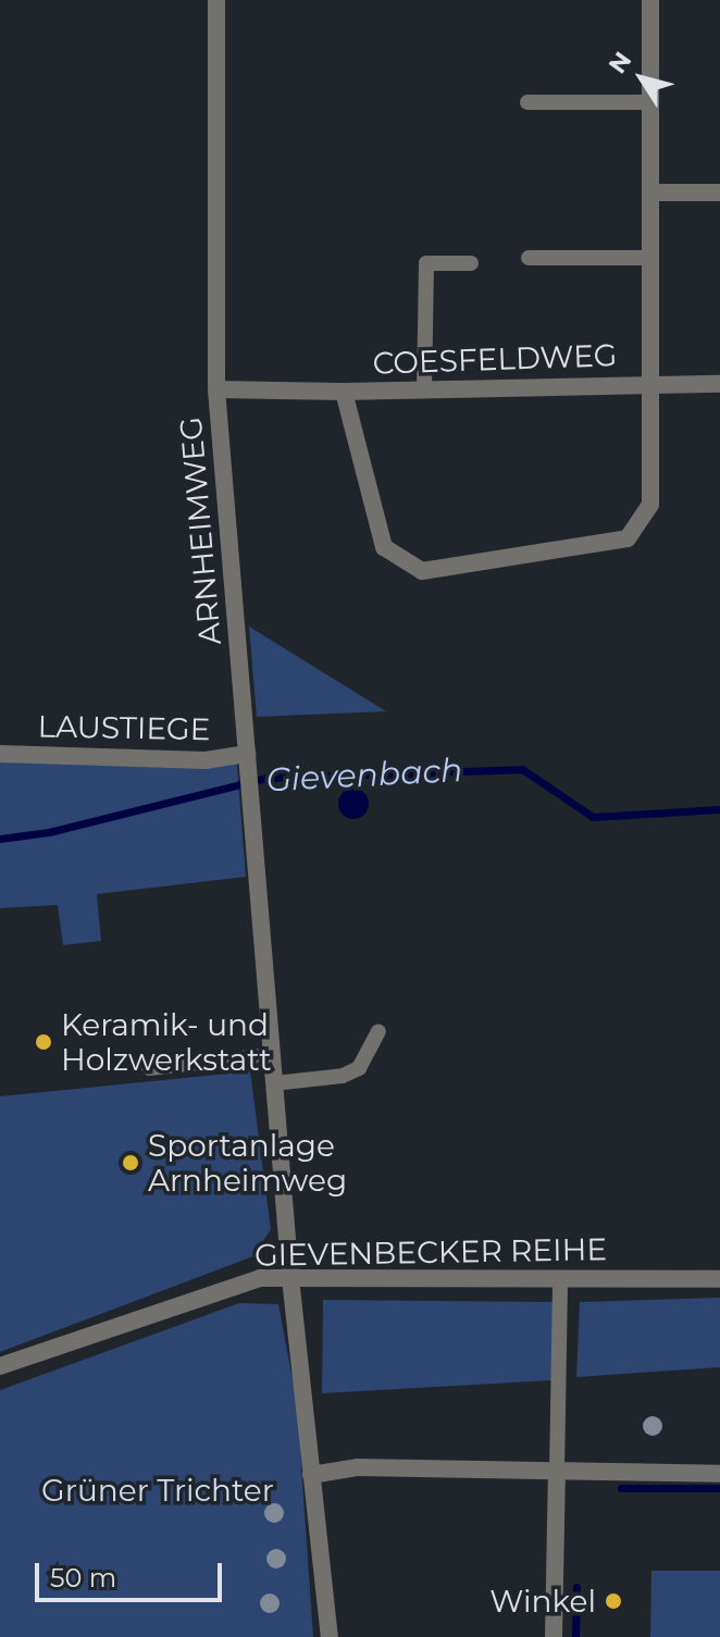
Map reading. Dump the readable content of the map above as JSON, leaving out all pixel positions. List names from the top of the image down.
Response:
{
  "streets": {
    "street": [
      "COESFELDWEG",
      "ARNHEIMWEG",
      "LAUSTIEGE",
      "GIEVENBECKER REIHE"
    ]
  },
  "crossings": [
    ["COESFELDWEG", "ARNHEIMWEG"],
    ["ARNHEIMWEG", "LAUSTIEGE"],
    ["ARNHEIMWEG", "GIEVENBECKER REIHE"]
  ],
  "water": ["Gievenbach"],
  "parks": ["Grüner Trichter"],
  "places": ["Keramik- und Holzwerkstatt", "Sportanlage Arnheimweg", "Winkel"],
  "scale_bar": "50 m",
  "north": "top left"
}
